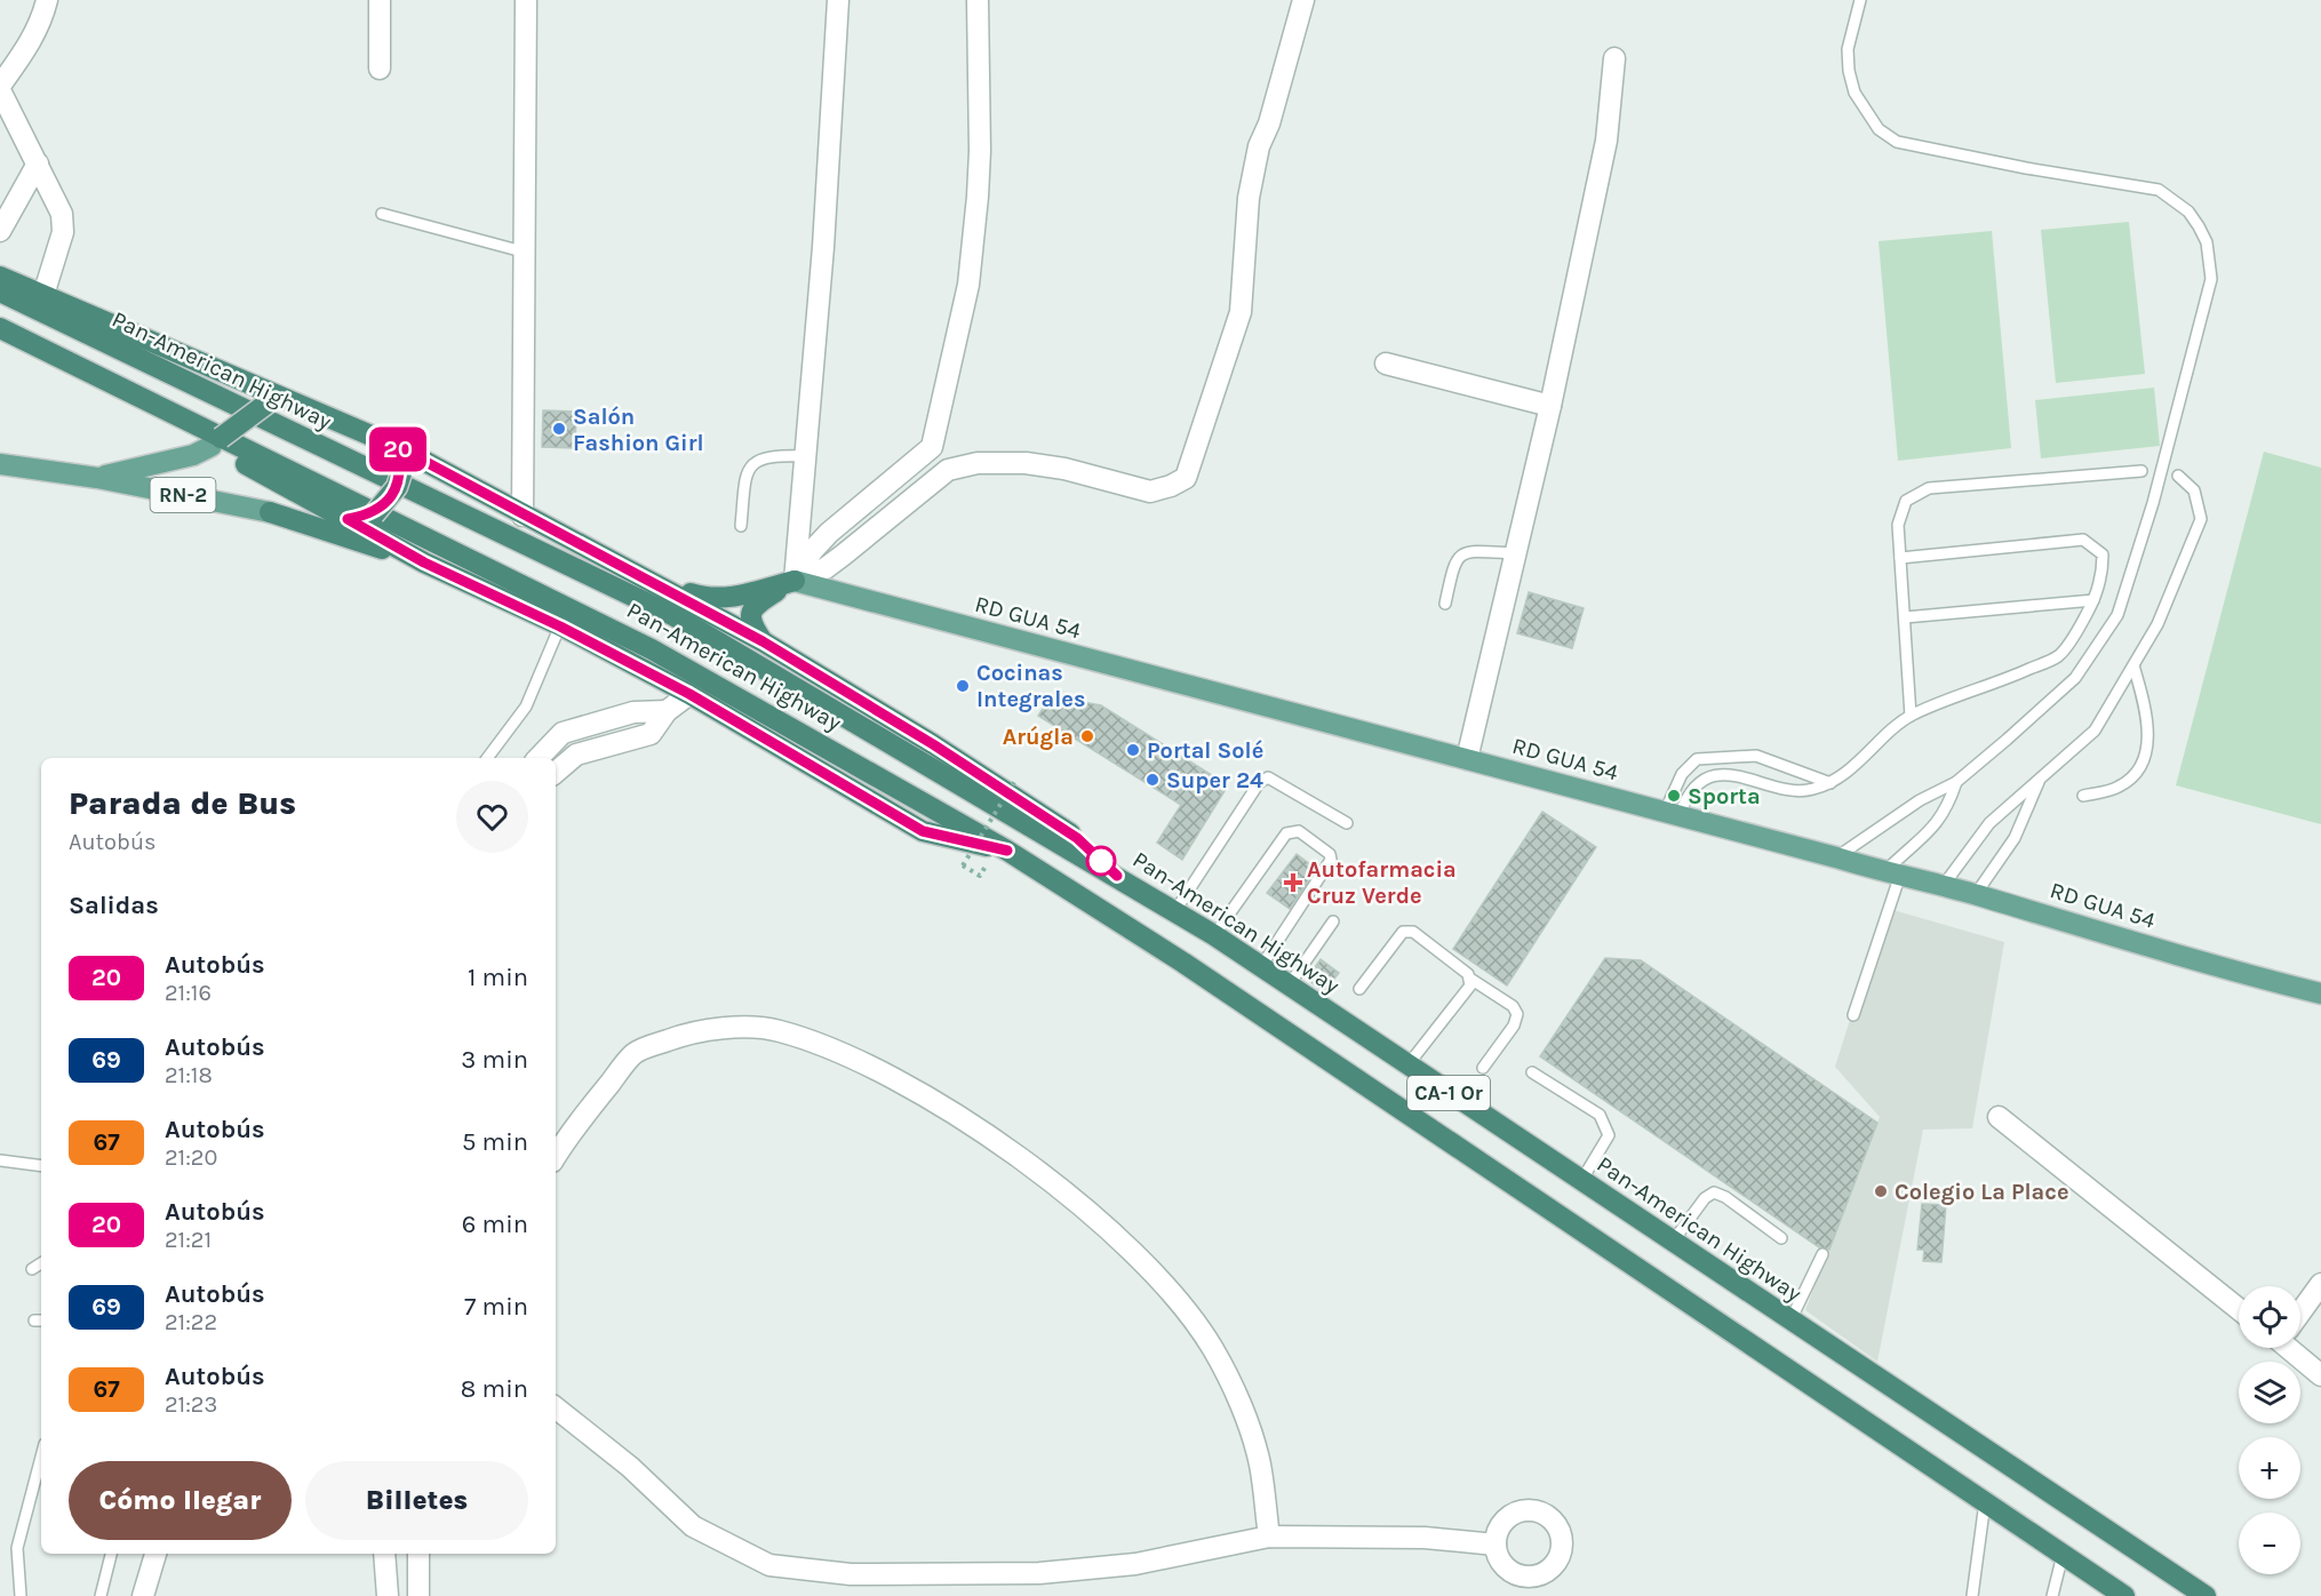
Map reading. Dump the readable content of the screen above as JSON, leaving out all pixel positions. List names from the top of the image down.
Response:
{
  "streets": {
    "highway": ["Pan-American Highway", "CA-1 Or"],
    "main road": ["RN-2", "RD GUA 54"]
  },
  "places": {
    "other": [
      "Salón Fashion Girl",
      "Cocinas Integrales",
      "Arúgla",
      "Portal Solé",
      "Super 24",
      "Sporta",
      "Colegio La Place"
    ],
    "health": ["Autofarmacia Cruz Verde"]
  },
  "lines": ["bus line 20"],
  "page": {
    "on_map": "20",
    "heading": [
      ["Parada de Bus", "Autobús"],
      "Salidas"
    ],
    "list": [
      {
        "mark": "20",
        "name": "Autobús",
        "note": "21:16",
        "value": "1 min"
      },
      {
        "mark": "69",
        "name": "Autobús",
        "note": "21:18",
        "value": "3 min"
      },
      {
        "mark": "67",
        "name": "Autobús",
        "note": "21:20",
        "value": "5 min"
      },
      {
        "mark": "20",
        "name": "Autobús",
        "note": "21:21",
        "value": "6 min"
      },
      {
        "mark": "69",
        "name": "Autobús",
        "note": "21:22",
        "value": "7 min"
      },
      {
        "mark": "67",
        "name": "Autobús",
        "note": "21:23",
        "value": "8 min"
      }
    ],
    "map_buttons": ["+", "−"],
    "buttons": ["Cómo llegar", "Billetes"]
  }
}
